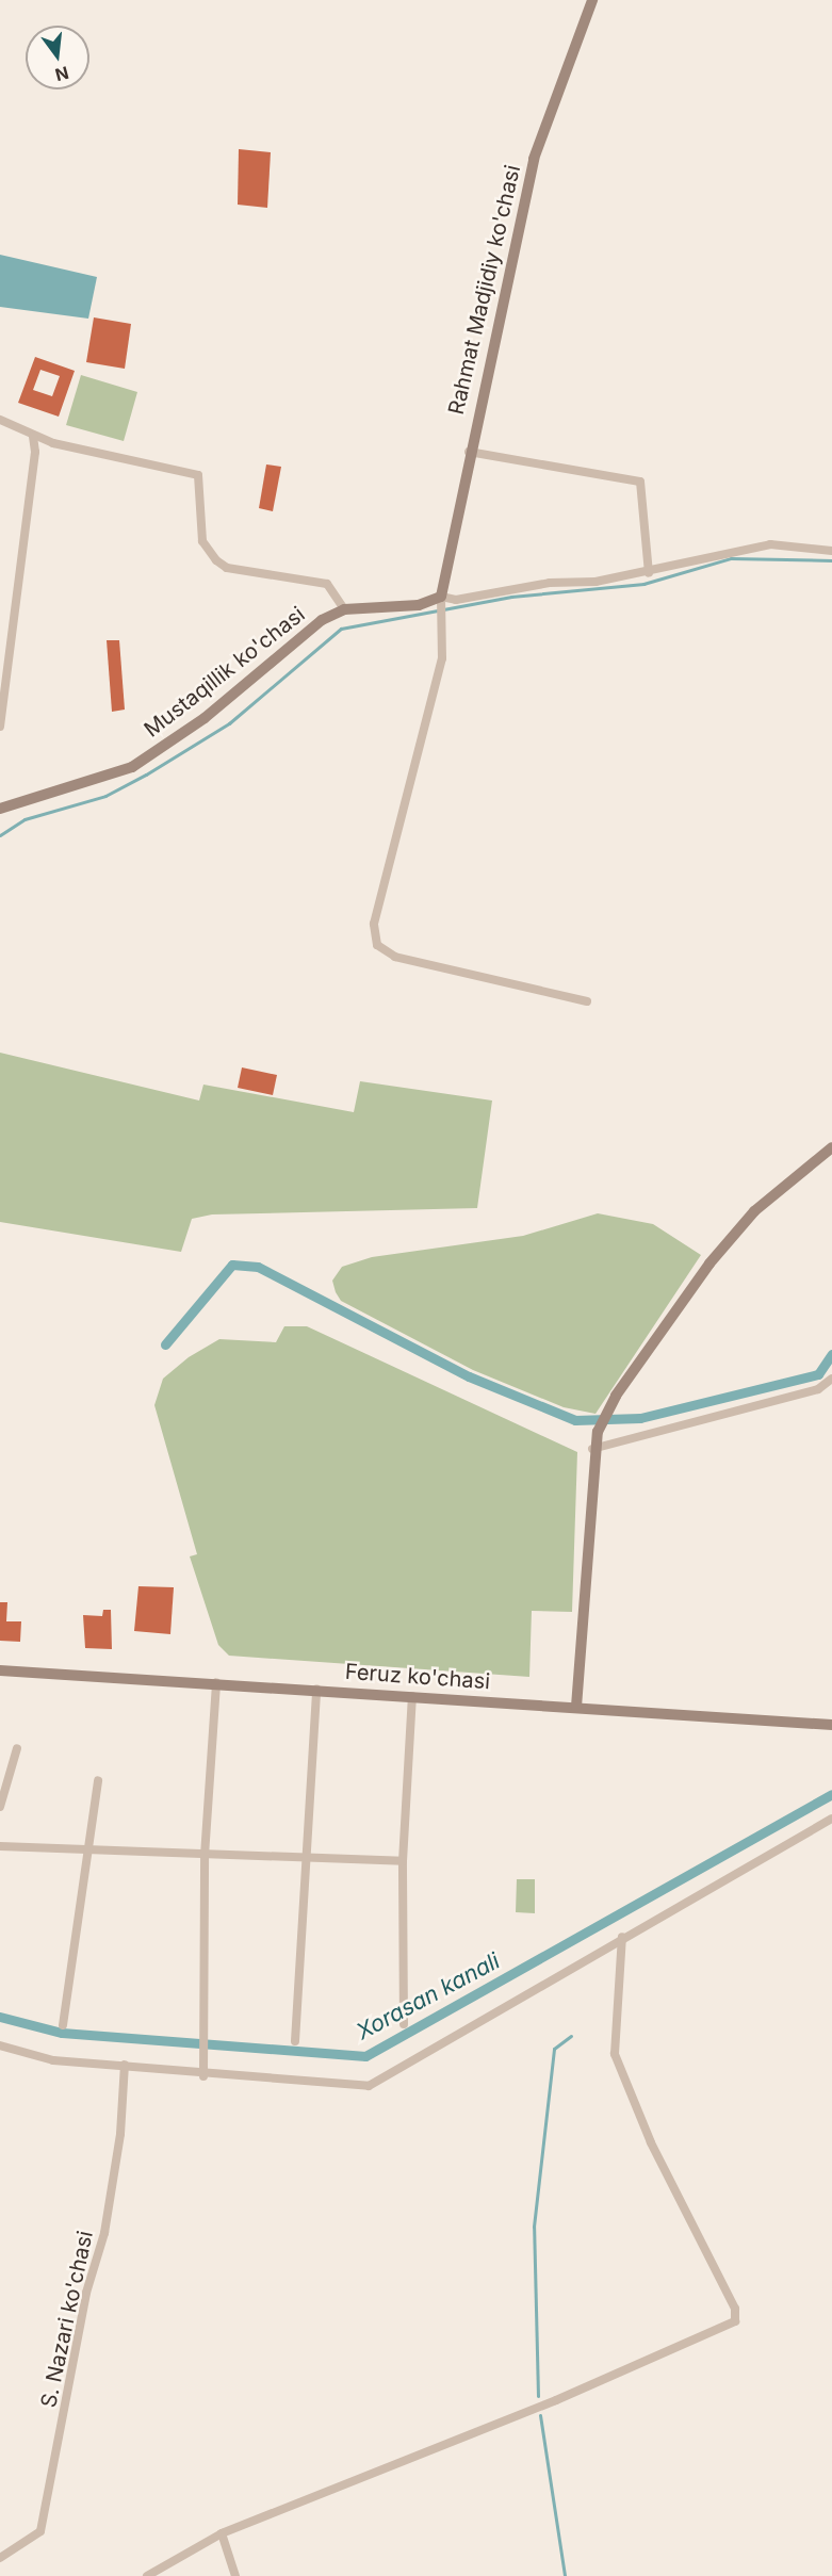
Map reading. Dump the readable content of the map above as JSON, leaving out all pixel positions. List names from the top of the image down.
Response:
{
  "streets": {
    "main road": ["Rahmat Madjidiy ko'chasi", "Mustaqillik ko'chasi", "Feruz ko'chasi"],
    "street": ["S. Nazari ko'chasi"]
  },
  "crossings": [
    ["Rahmat Madjidiy ko'chasi", "Mustaqillik ko'chasi"]
  ],
  "water": ["Xorasan kanali"],
  "north": "bottom"
}
